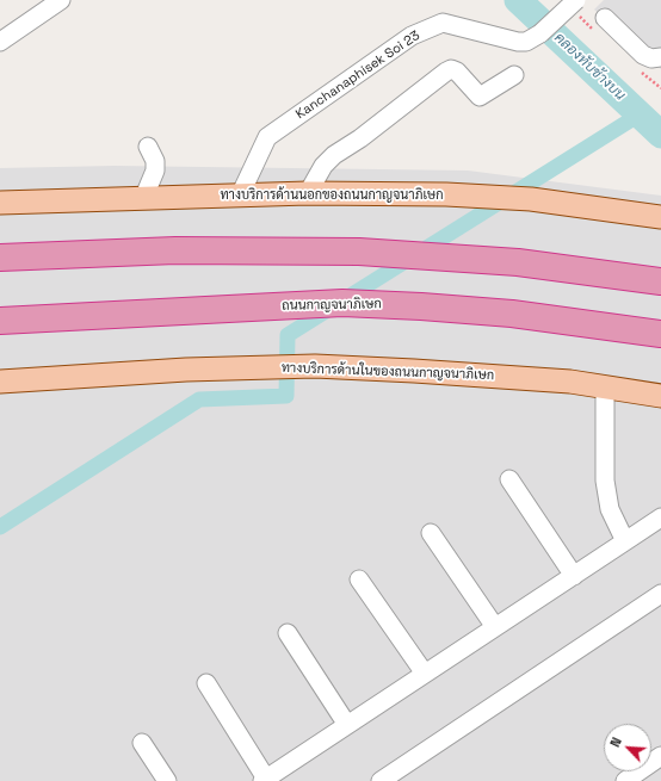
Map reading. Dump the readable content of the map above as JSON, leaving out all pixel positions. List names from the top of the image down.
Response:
{
  "streets": {
    "highway": ["ถนนกาญจนาภิเษก"],
    "main road": ["ทางบริการด้านนอกของถนนกาญจนาภิเษก", "ทางบริการด้านในของถนนกาญจนาภิเษก"],
    "street": ["Kanchanaphisek Soi 23"]
  },
  "crossings": [
    ["Kanchanaphisek Soi 23", "ทางบริการด้านนอกของถนนกาญจนาภิเษก"]
  ],
  "water": ["คลองทับช้างบน"],
  "north": "top left"
}
